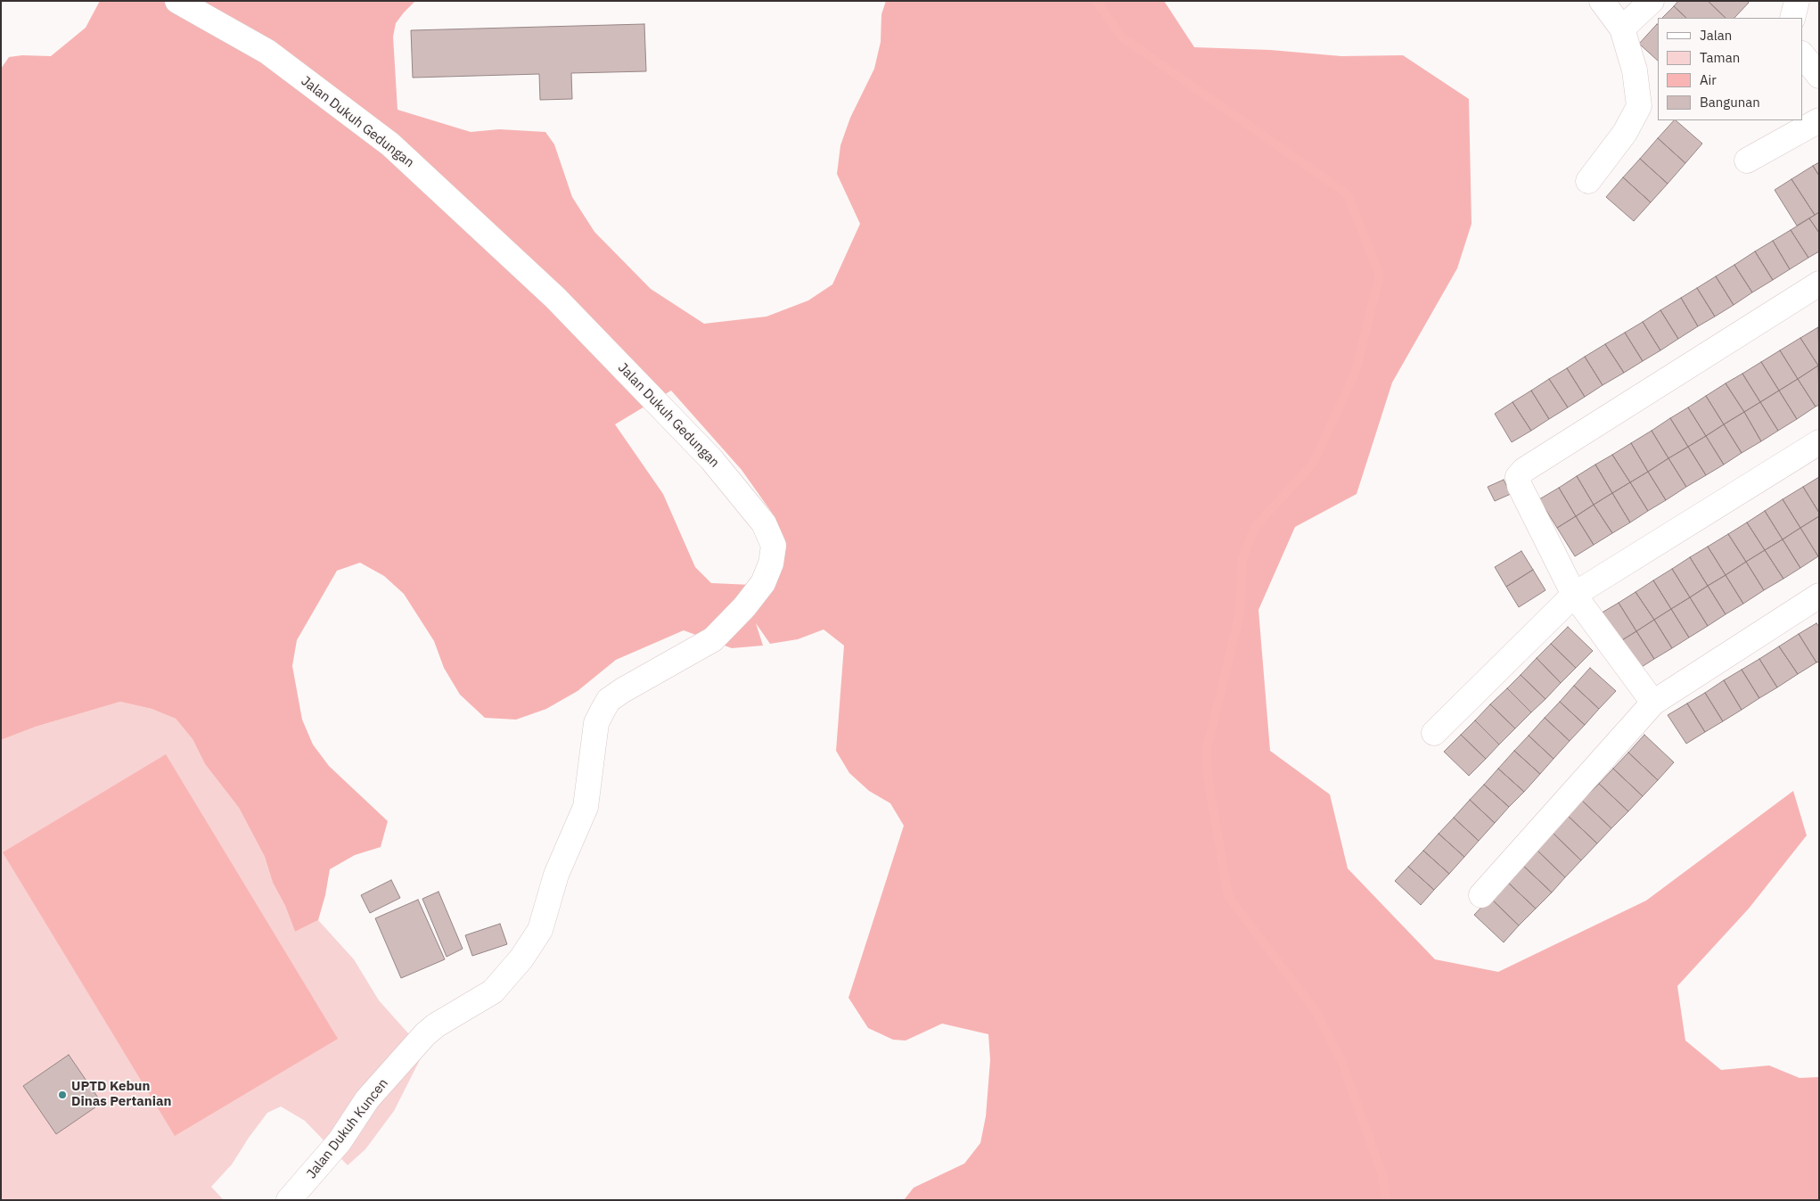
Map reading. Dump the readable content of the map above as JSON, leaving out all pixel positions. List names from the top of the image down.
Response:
{
  "streets": {
    "street": ["Jalan Dukuh Gedungan", "Jalan Dukuh Kuncen"]
  },
  "crossings": [
    ["Jalan Dukuh Gedungan", "Jalan Dukuh Kuncen"]
  ],
  "places": ["UPTD Kebun Dinas Pertanian"],
  "legend": [
    "Jalan",
    "Taman",
    "Air",
    "Bangunan"
  ]
}
